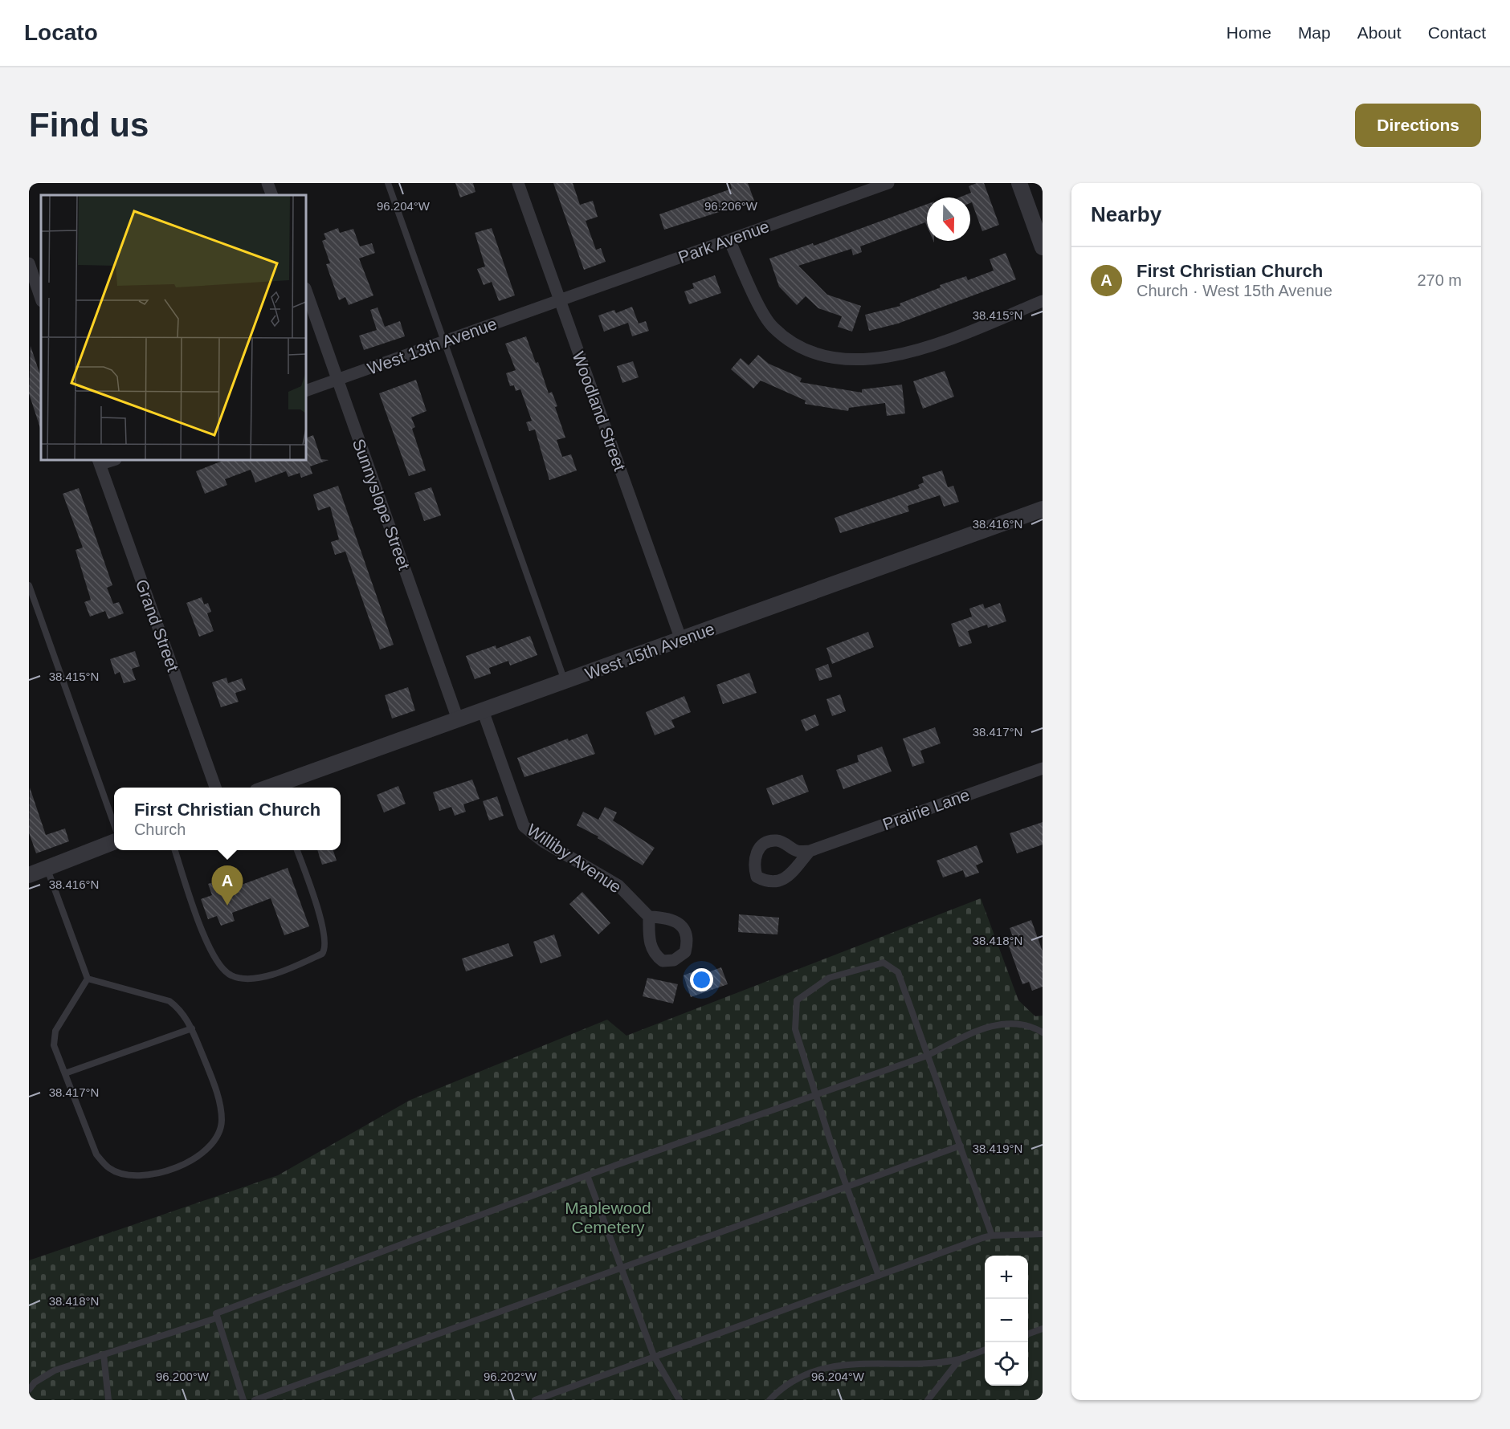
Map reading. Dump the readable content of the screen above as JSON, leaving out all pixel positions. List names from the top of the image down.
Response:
{
  "streets": {
    "street": [
      "Park Avenue",
      "West 13th Avenue",
      "Woodland Street",
      "Sunnyslope Street",
      "Grand Street",
      "West 15th Avenue",
      "Prairie Lane",
      "Williby Avenue"
    ]
  },
  "crossings": [
    ["Park Avenue", "West 13th Avenue"],
    ["Park Avenue", "Woodland Street"],
    ["West 13th Avenue", "Woodland Street"],
    ["West 13th Avenue", "Sunnyslope Street"],
    ["Woodland Street", "West 15th Avenue"],
    ["Sunnyslope Street", "West 15th Avenue"],
    ["West 15th Avenue", "Williby Avenue"]
  ],
  "parks": ["Maplewood Cemetery"],
  "north": "bottom",
  "page": {
    "header": "Locato",
    "nav": [
      "Home",
      "Map",
      "About",
      "Contact"
    ],
    "buttons": "Directions",
    "title": "Find us",
    "heading": "Nearby",
    "list": [
      {
        "mark": "A",
        "name": "First Christian Church",
        "note": "Church · West 15th Avenue",
        "value": "270 m"
      }
    ],
    "popup": ["First Christian Church", "Church"],
    "pins": "A",
    "map_buttons": ["+", "−"]
  },
  "coordinates": [
    "96.206°W",
    "96.204°W",
    "38.415°N",
    "38.416°N",
    "38.417°N",
    "38.418°N",
    "38.419°N",
    "96.200°W",
    "96.202°W"
  ]
}
